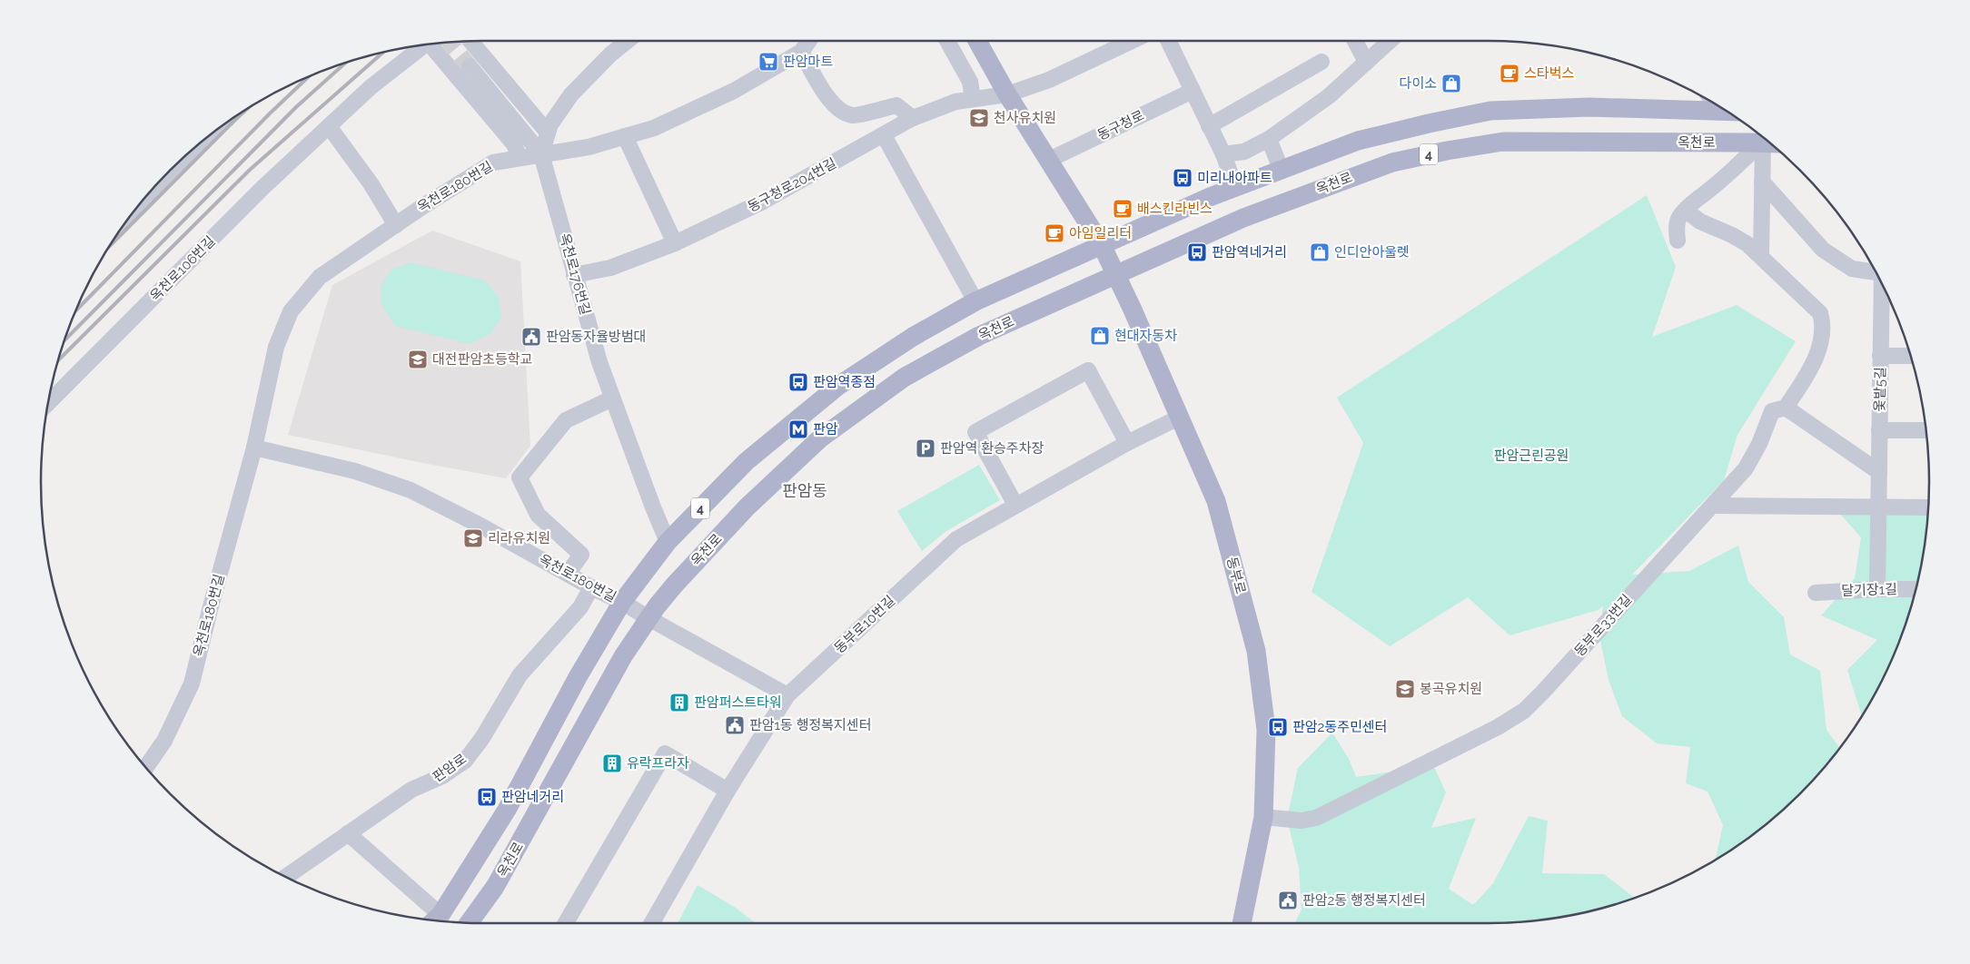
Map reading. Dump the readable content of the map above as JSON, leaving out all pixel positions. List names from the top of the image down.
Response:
{
  "streets": {
    "main road": ["옥천로", "4", "동부로"],
    "street": [
      "동구청로",
      "동구청로204번길",
      "옥천로180번길",
      "옥천로106번길",
      "옥천로176번길",
      "옻밭5길",
      "달기장1길",
      "동부로10번길",
      "동부로33번길",
      "판암로"
    ]
  },
  "crossings": [
    ["옥천로", "옥천로180번길"],
    ["옥천로", "동부로"],
    ["4", "옥천로180번길"],
    ["4", "옥천로176번길"],
    ["4", "동부로"],
    ["동구청로204번길", "옥천로176번길"],
    ["옥천로180번길", "옥천로176번길"],
    ["옥천로180번길", "동부로10번길"],
    ["옥천로180번길", "판암로"],
    ["옻밭5길", "달기장1길"],
    ["동부로", "동부로10번길"],
    ["동부로", "동부로33번길"]
  ],
  "districts": ["판암동"],
  "parks": ["판암근린공원"],
  "places": {
    "supermarket": ["판암마트"],
    "cafe": ["스타벅스", "배스킨라빈스", "아임일리터"],
    "shop": ["다이소", "인디안아울렛", "현대자동차"],
    "school or university": [
      "천사유치원",
      "대전판암초등학교",
      "리라유치원",
      "봉곡유치원"
    ],
    "bus stop": [
      "미리내아파트",
      "판암역네거리",
      "판암역종점",
      "판암2동주민센터",
      "판암네거리"
    ],
    "public building": ["판암동자율방범대", "판암1동 행정복지센터", "판암2동 행정복지센터"],
    "metro station": ["판암"],
    "parking": ["판암역 환승주차장"],
    "building": ["판암퍼스트타워", "유락프라자"]
  }
}
